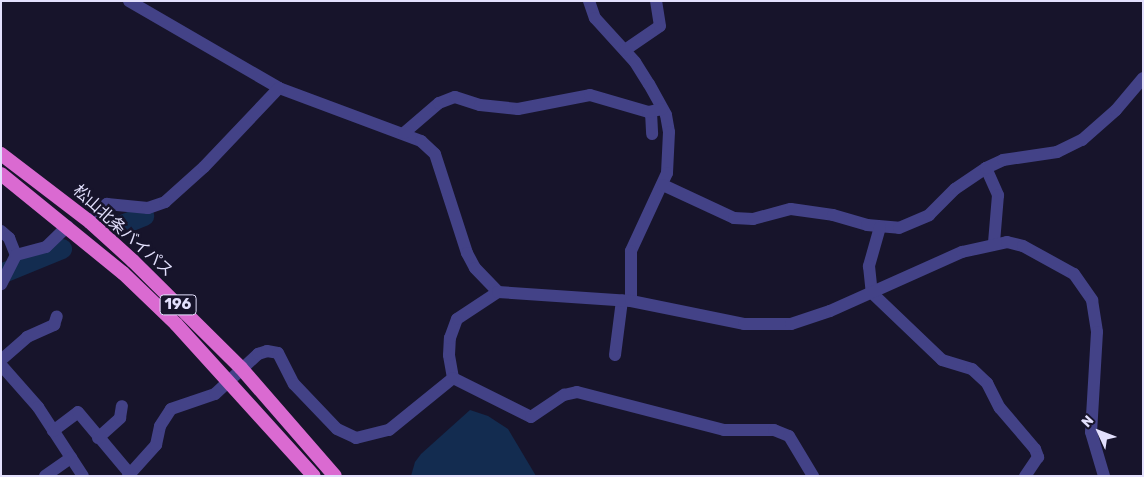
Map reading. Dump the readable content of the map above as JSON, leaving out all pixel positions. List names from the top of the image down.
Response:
{
  "streets": {
    "highway": ["松山北条バイパス", "196"]
  },
  "north": "top left"
}
